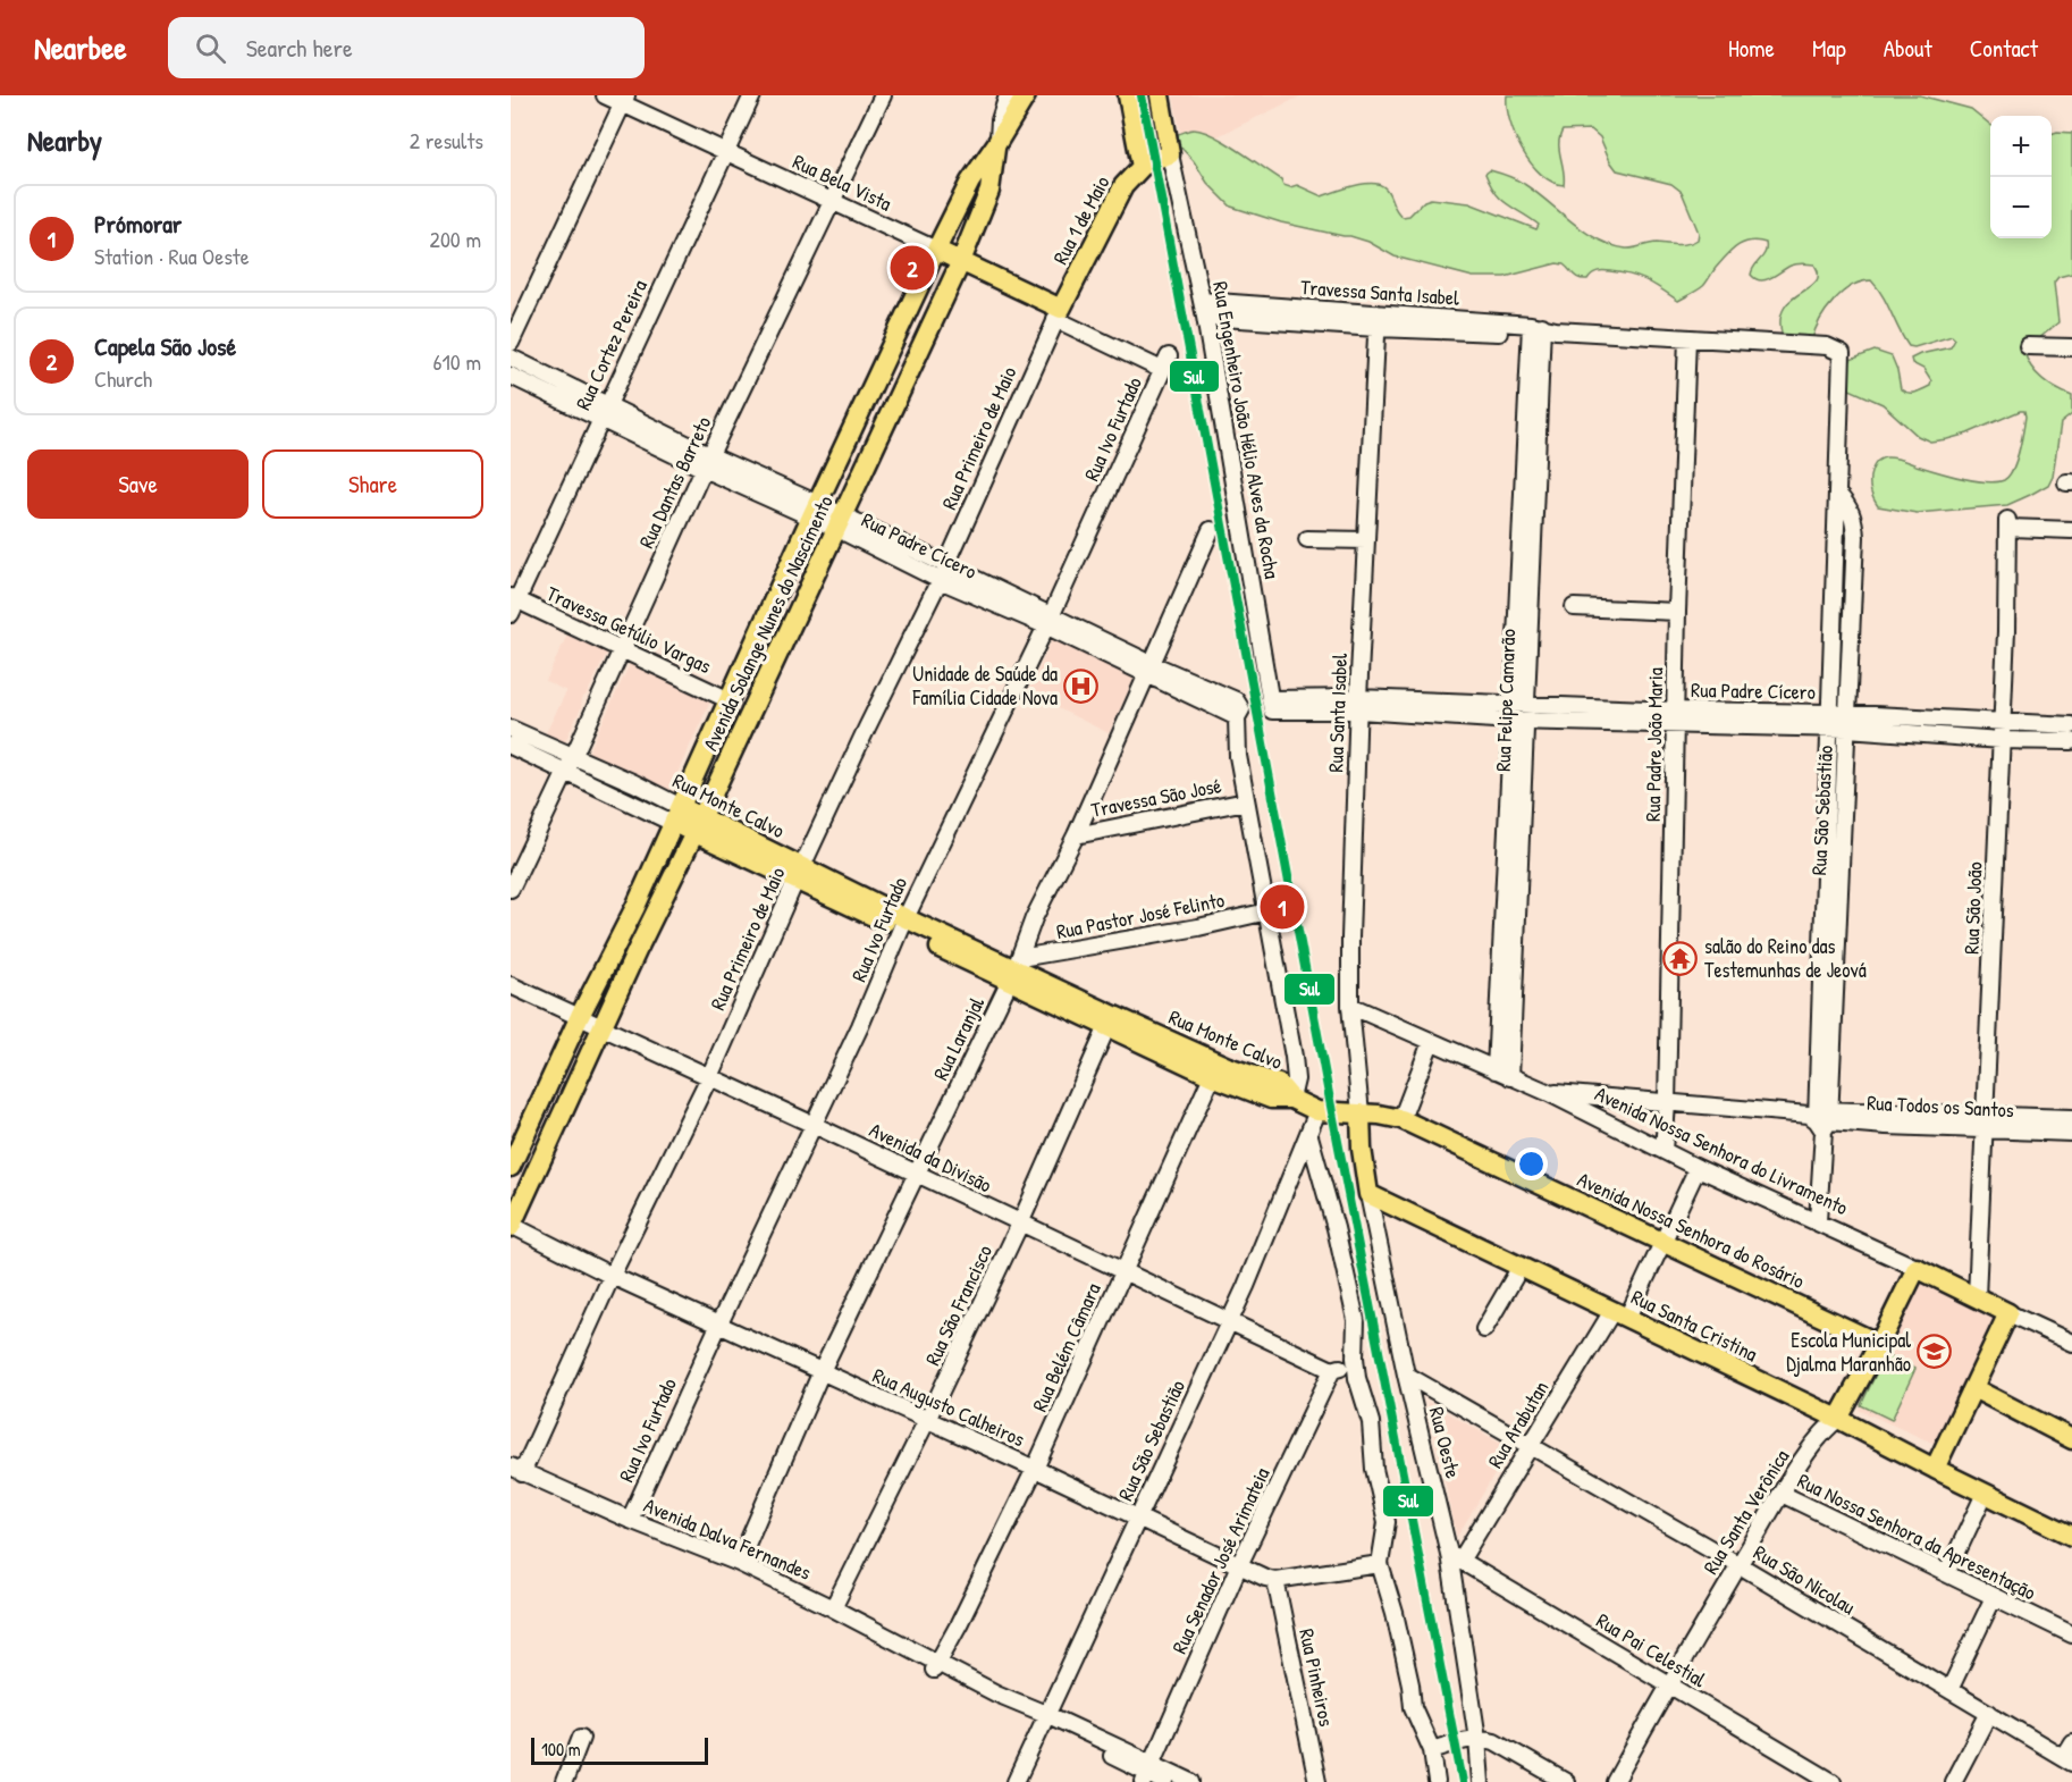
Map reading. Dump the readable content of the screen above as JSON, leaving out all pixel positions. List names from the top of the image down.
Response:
{
  "streets": {
    "main road": [
      "Rua Bela Vista",
      "Rua 1 de Maio",
      "Rua Engenheiro João Hélio Alves da Rocha",
      "Avenida Solange Nunes do Nascimento",
      "Rua Monte Calvo",
      "Avenida Nossa Senhora do Livramento",
      "Avenida Nossa Senhora do Rosário",
      "Rua Santa Cristina",
      "Rua Oeste",
      "Rua Santa Verônica"
    ],
    "street": [
      "Travessa Santa Isabel",
      "Rua Cortez Pereira",
      "Rua Ivo Furtado",
      "Rua Primeiro de Maio",
      "Rua Dantas Barreto",
      "Rua Padre Cícero",
      "Travessa Getúlio Vargas",
      "Rua Felipe Camarão",
      "Rua Santa Isabel",
      "Rua Padre João Maria",
      "Travessa São José",
      "Rua São Sebastião",
      "Rua São João",
      "Rua Pastor José Felinto",
      "Rua Laranjal",
      "Rua Todos os Santos",
      "Avenida da Divisão",
      "Rua São Francisco",
      "Rua Belém Câmara",
      "Rua Augusto Calheiros",
      "Rua Arabutan",
      "Rua Nossa Senhora da Apresentação",
      "Avenida Dalva Fernandes",
      "Rua Senador José Arimateia",
      "Rua São Nicolau",
      "Rua Pai Celestial",
      "Rua Pinheiros"
    ]
  },
  "crossings": [
    ["Rua Bela Vista", "Rua 1 de Maio"],
    ["Rua Bela Vista", "Rua Cortez Pereira"],
    ["Rua Bela Vista", "Rua Ivo Furtado"],
    ["Rua Bela Vista", "Rua Primeiro de Maio"],
    ["Rua Bela Vista", "Rua Dantas Barreto"],
    ["Rua Bela Vista", "Avenida Solange Nunes do Nascimento"],
    ["Rua 1 de Maio", "Rua Engenheiro João Hélio Alves da Rocha"],
    ["Rua 1 de Maio", "Rua Primeiro de Maio"],
    ["Travessa Santa Isabel", "Rua Engenheiro João Hélio Alves da Rocha"],
    ["Travessa Santa Isabel", "Rua Felipe Camarão"],
    ["Travessa Santa Isabel", "Rua Santa Isabel"],
    ["Travessa Santa Isabel", "Rua Padre João Maria"],
    ["Travessa Santa Isabel", "Rua São Sebastião"],
    ["Rua Cortez Pereira", "Rua Padre Cícero"],
    ["Rua Cortez Pereira", "Travessa Getúlio Vargas"],
    ["Rua Ivo Furtado", "Rua Padre Cícero"],
    ["Rua Ivo Furtado", "Rua Monte Calvo"],
    ["Rua Ivo Furtado", "Avenida da Divisão"],
    ["Rua Ivo Furtado", "Rua Augusto Calheiros"],
    ["Rua Ivo Furtado", "Avenida Dalva Fernandes"],
    ["Rua Engenheiro João Hélio Alves da Rocha", "Rua Padre Cícero"],
    ["Rua Primeiro de Maio", "Rua Padre Cícero"],
    ["Rua Primeiro de Maio", "Rua Monte Calvo"],
    ["Rua Primeiro de Maio", "Avenida da Divisão"],
    ["Rua Primeiro de Maio", "Rua Augusto Calheiros"],
    ["Rua Primeiro de Maio", "Avenida Dalva Fernandes"],
    ["Rua Dantas Barreto", "Rua Padre Cícero"],
    ["Rua Dantas Barreto", "Travessa Getúlio Vargas"],
    ["Rua Dantas Barreto", "Rua Monte Calvo"],
    ["Rua Padre Cícero", "Avenida Solange Nunes do Nascimento"],
    ["Rua Padre Cícero", "Rua Felipe Camarão"],
    ["Rua Padre Cícero", "Rua Santa Isabel"],
    ["Rua Padre Cícero", "Rua Padre João Maria"],
    ["Rua Padre Cícero", "Rua São Sebastião"],
    ["Rua Padre Cícero", "Rua São João"],
    ["Rua Padre Cícero", "Rua Laranjal"],
    ["Avenida Solange Nunes do Nascimento", "Travessa Getúlio Vargas"],
    ["Avenida Solange Nunes do Nascimento", "Rua Monte Calvo"],
    ["Avenida Solange Nunes do Nascimento", "Avenida da Divisão"],
    ["Avenida Solange Nunes do Nascimento", "Rua Augusto Calheiros"],
    ["Rua Felipe Camarão", "Avenida Nossa Senhora do Livramento"],
    ["Rua Santa Isabel", "Avenida Nossa Senhora do Livramento"],
    ["Rua Santa Isabel", "Avenida Nossa Senhora do Rosário"],
    ["Rua Santa Isabel", "Rua Oeste"],
    ["Rua Padre João Maria", "Rua Todos os Santos"],
    ["Rua Padre João Maria", "Avenida Nossa Senhora do Livramento"],
    ["Travessa São José", "Rua Laranjal"],
    ["Rua Monte Calvo", "Rua Pastor José Felinto"],
    ["Rua Monte Calvo", "Rua Laranjal"],
    ["Rua Monte Calvo", "Avenida Nossa Senhora do Rosário"],
    ["Rua Monte Calvo", "Rua São Francisco"],
    ["Rua Monte Calvo", "Rua Belém Câmara"],
    ["Rua São Sebastião", "Rua Todos os Santos"],
    ["Rua São Sebastião", "Avenida Nossa Senhora do Livramento"],
    ["Rua São Sebastião", "Avenida da Divisão"],
    ["Rua São Sebastião", "Avenida Nossa Senhora do Rosário"],
    ["Rua São Sebastião", "Rua Augusto Calheiros"],
    ["Rua São Sebastião", "Avenida Dalva Fernandes"],
    ["Rua São João", "Rua Todos os Santos"],
    ["Rua São João", "Avenida Nossa Senhora do Livramento"],
    ["Rua Pastor José Felinto", "Rua Laranjal"],
    ["Rua Laranjal", "Avenida da Divisão"],
    ["Rua Laranjal", "Rua Augusto Calheiros"],
    ["Rua Laranjal", "Avenida Dalva Fernandes"],
    ["Rua Todos os Santos", "Avenida Nossa Senhora do Livramento"],
    ["Avenida Nossa Senhora do Livramento", "Rua Arabutan"],
    ["Avenida Nossa Senhora do Livramento", "Rua Santa Verônica"],
    ["Avenida da Divisão", "Rua São Francisco"],
    ["Avenida da Divisão", "Rua Belém Câmara"],
    ["Avenida da Divisão", "Rua Senador José Arimateia"],
    ["Avenida Nossa Senhora do Rosário", "Rua Arabutan"],
    ["Avenida Nossa Senhora do Rosário", "Rua Oeste"],
    ["Avenida Nossa Senhora do Rosário", "Rua Santa Verônica"],
    ["Rua São Francisco", "Rua Augusto Calheiros"],
    ["Rua São Francisco", "Avenida Dalva Fernandes"],
    ["Rua Santa Cristina", "Rua Arabutan"],
    ["Rua Santa Cristina", "Rua Oeste"],
    ["Rua Santa Cristina", "Rua Santa Verônica"],
    ["Rua Belém Câmara", "Rua Augusto Calheiros"],
    ["Rua Belém Câmara", "Avenida Dalva Fernandes"],
    ["Rua Augusto Calheiros", "Rua Senador José Arimateia"],
    ["Rua Augusto Calheiros", "Rua Pinheiros"],
    ["Rua Arabutan", "Rua Oeste"],
    ["Rua Arabutan", "Rua São Nicolau"],
    ["Rua Arabutan", "Rua Pai Celestial"],
    ["Rua Oeste", "Rua São Nicolau"],
    ["Rua Oeste", "Rua Pai Celestial"],
    ["Rua Santa Verônica", "Rua Nossa Senhora da Apresentação"],
    ["Rua Santa Verônica", "Rua São Nicolau"],
    ["Rua Santa Verônica", "Rua Pai Celestial"],
    ["Avenida Dalva Fernandes", "Rua Senador José Arimateia"]
  ],
  "places": {
    "hospital": ["Unidade de Saúde da Família Cidade Nova"],
    "temple": ["salão do Reino das Testemunhas de Jeová"],
    "school or university": ["Escola Municipal Djalma Maranhão"]
  },
  "lines": ["transit line Sul"],
  "scale_bar": "100 m",
  "page": {
    "header": "Nearbee",
    "search": "Search here",
    "nav": [
      "Home",
      "Map",
      "About",
      "Contact"
    ],
    "heading": ["Nearby", "2 results"],
    "map_buttons": ["+", "−"],
    "list": [
      {
        "mark": "1",
        "name": "Prómorar",
        "note": "Station · Rua Oeste",
        "value": "200 m"
      },
      {
        "mark": "2",
        "name": "Capela São José",
        "note": "Church",
        "value": "610 m"
      }
    ],
    "pins": ["2", "1"],
    "buttons": ["Save", "Share"],
    "scale": "100 m"
  }
}
